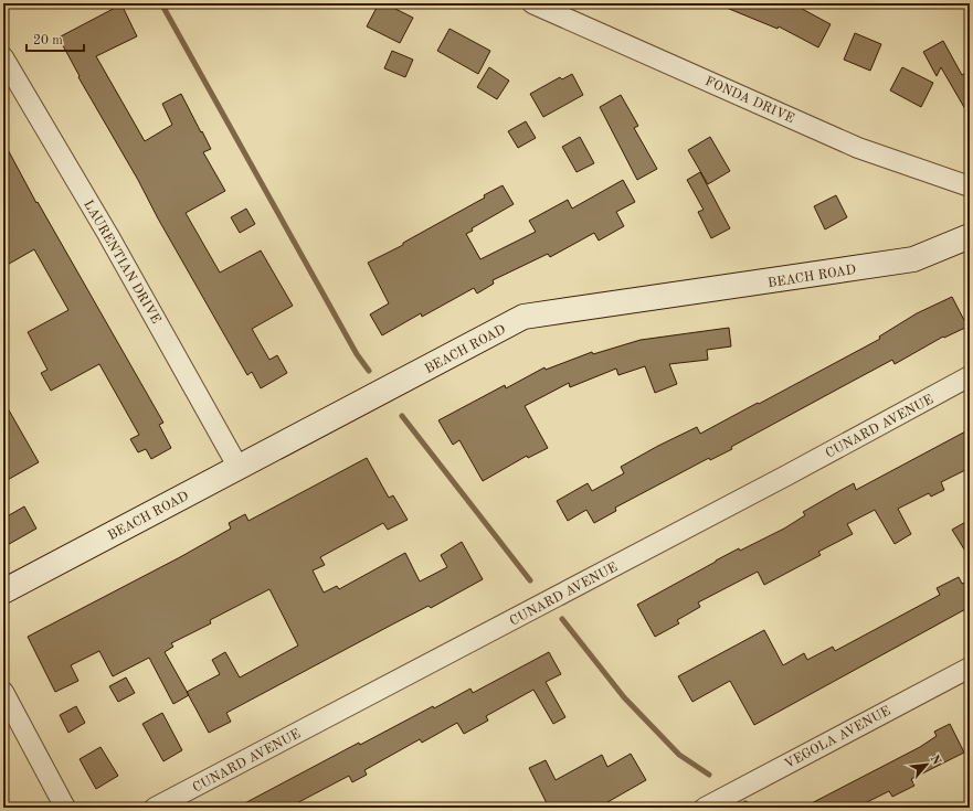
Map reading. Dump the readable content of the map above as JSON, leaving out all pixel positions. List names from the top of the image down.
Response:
{
  "streets": {
    "street": [
      "FONDA DRIVE",
      "LAURENTIAN DRIVE",
      "BEACH ROAD",
      "CUNARD AVENUE",
      "VEGOLA AVENUE"
    ]
  },
  "crossings": [
    ["LAURENTIAN DRIVE", "BEACH ROAD"]
  ],
  "scale_bar": "20 m",
  "north": "top right"
}
